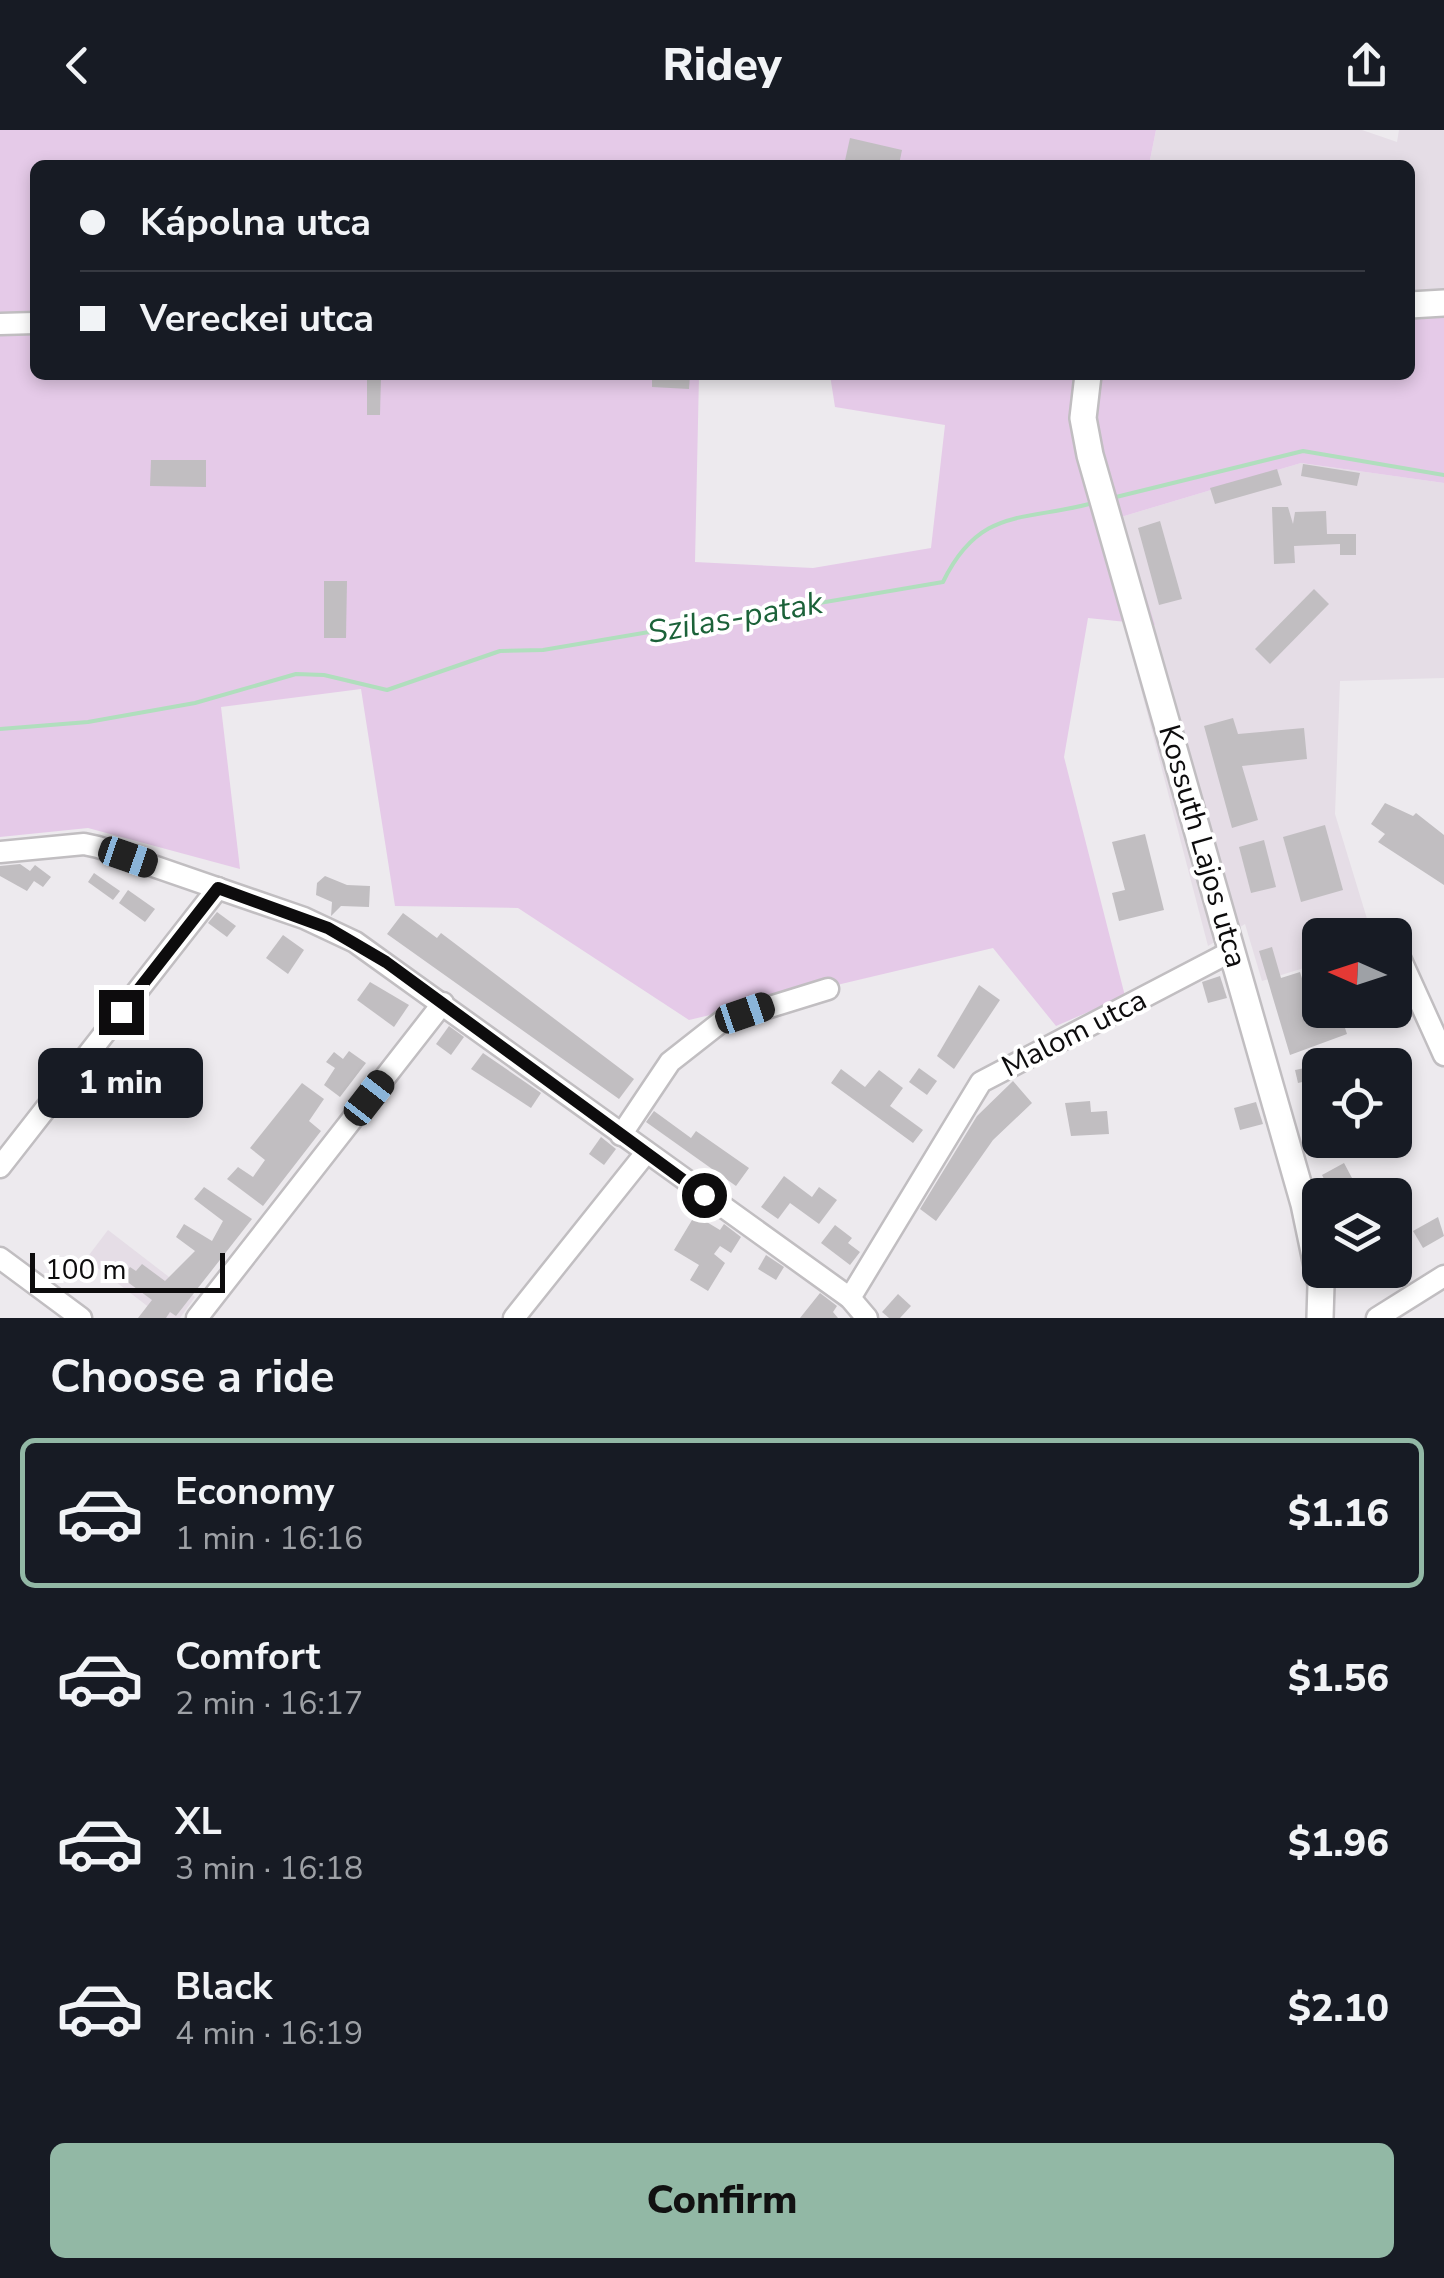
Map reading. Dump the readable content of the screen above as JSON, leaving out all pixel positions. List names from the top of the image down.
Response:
{
  "streets": {
    "main road": ["Kossuth Lajos utca"],
    "street": ["Malom utca"]
  },
  "crossings": [
    ["Kossuth Lajos utca", "Malom utca"]
  ],
  "water": ["Szilas-patak"],
  "scale_bar": "100 m",
  "north": "left",
  "page": {
    "header": "Ridey",
    "banner": ["Kápolna utca", "Vereckei utca"],
    "bubble": "1 min",
    "scale": "100 m",
    "heading": "Choose a ride",
    "list": [
      {
        "name": "Economy",
        "note": "1 min · 16:16",
        "value": "$1.16"
      },
      {
        "name": "Comfort",
        "note": "2 min · 16:17",
        "value": "$1.56"
      },
      {
        "name": "XL",
        "note": "3 min · 16:18",
        "value": "$1.96"
      },
      {
        "name": "Black",
        "note": "4 min · 16:19",
        "value": "$2.10"
      }
    ],
    "buttons": "Confirm"
  }
}
